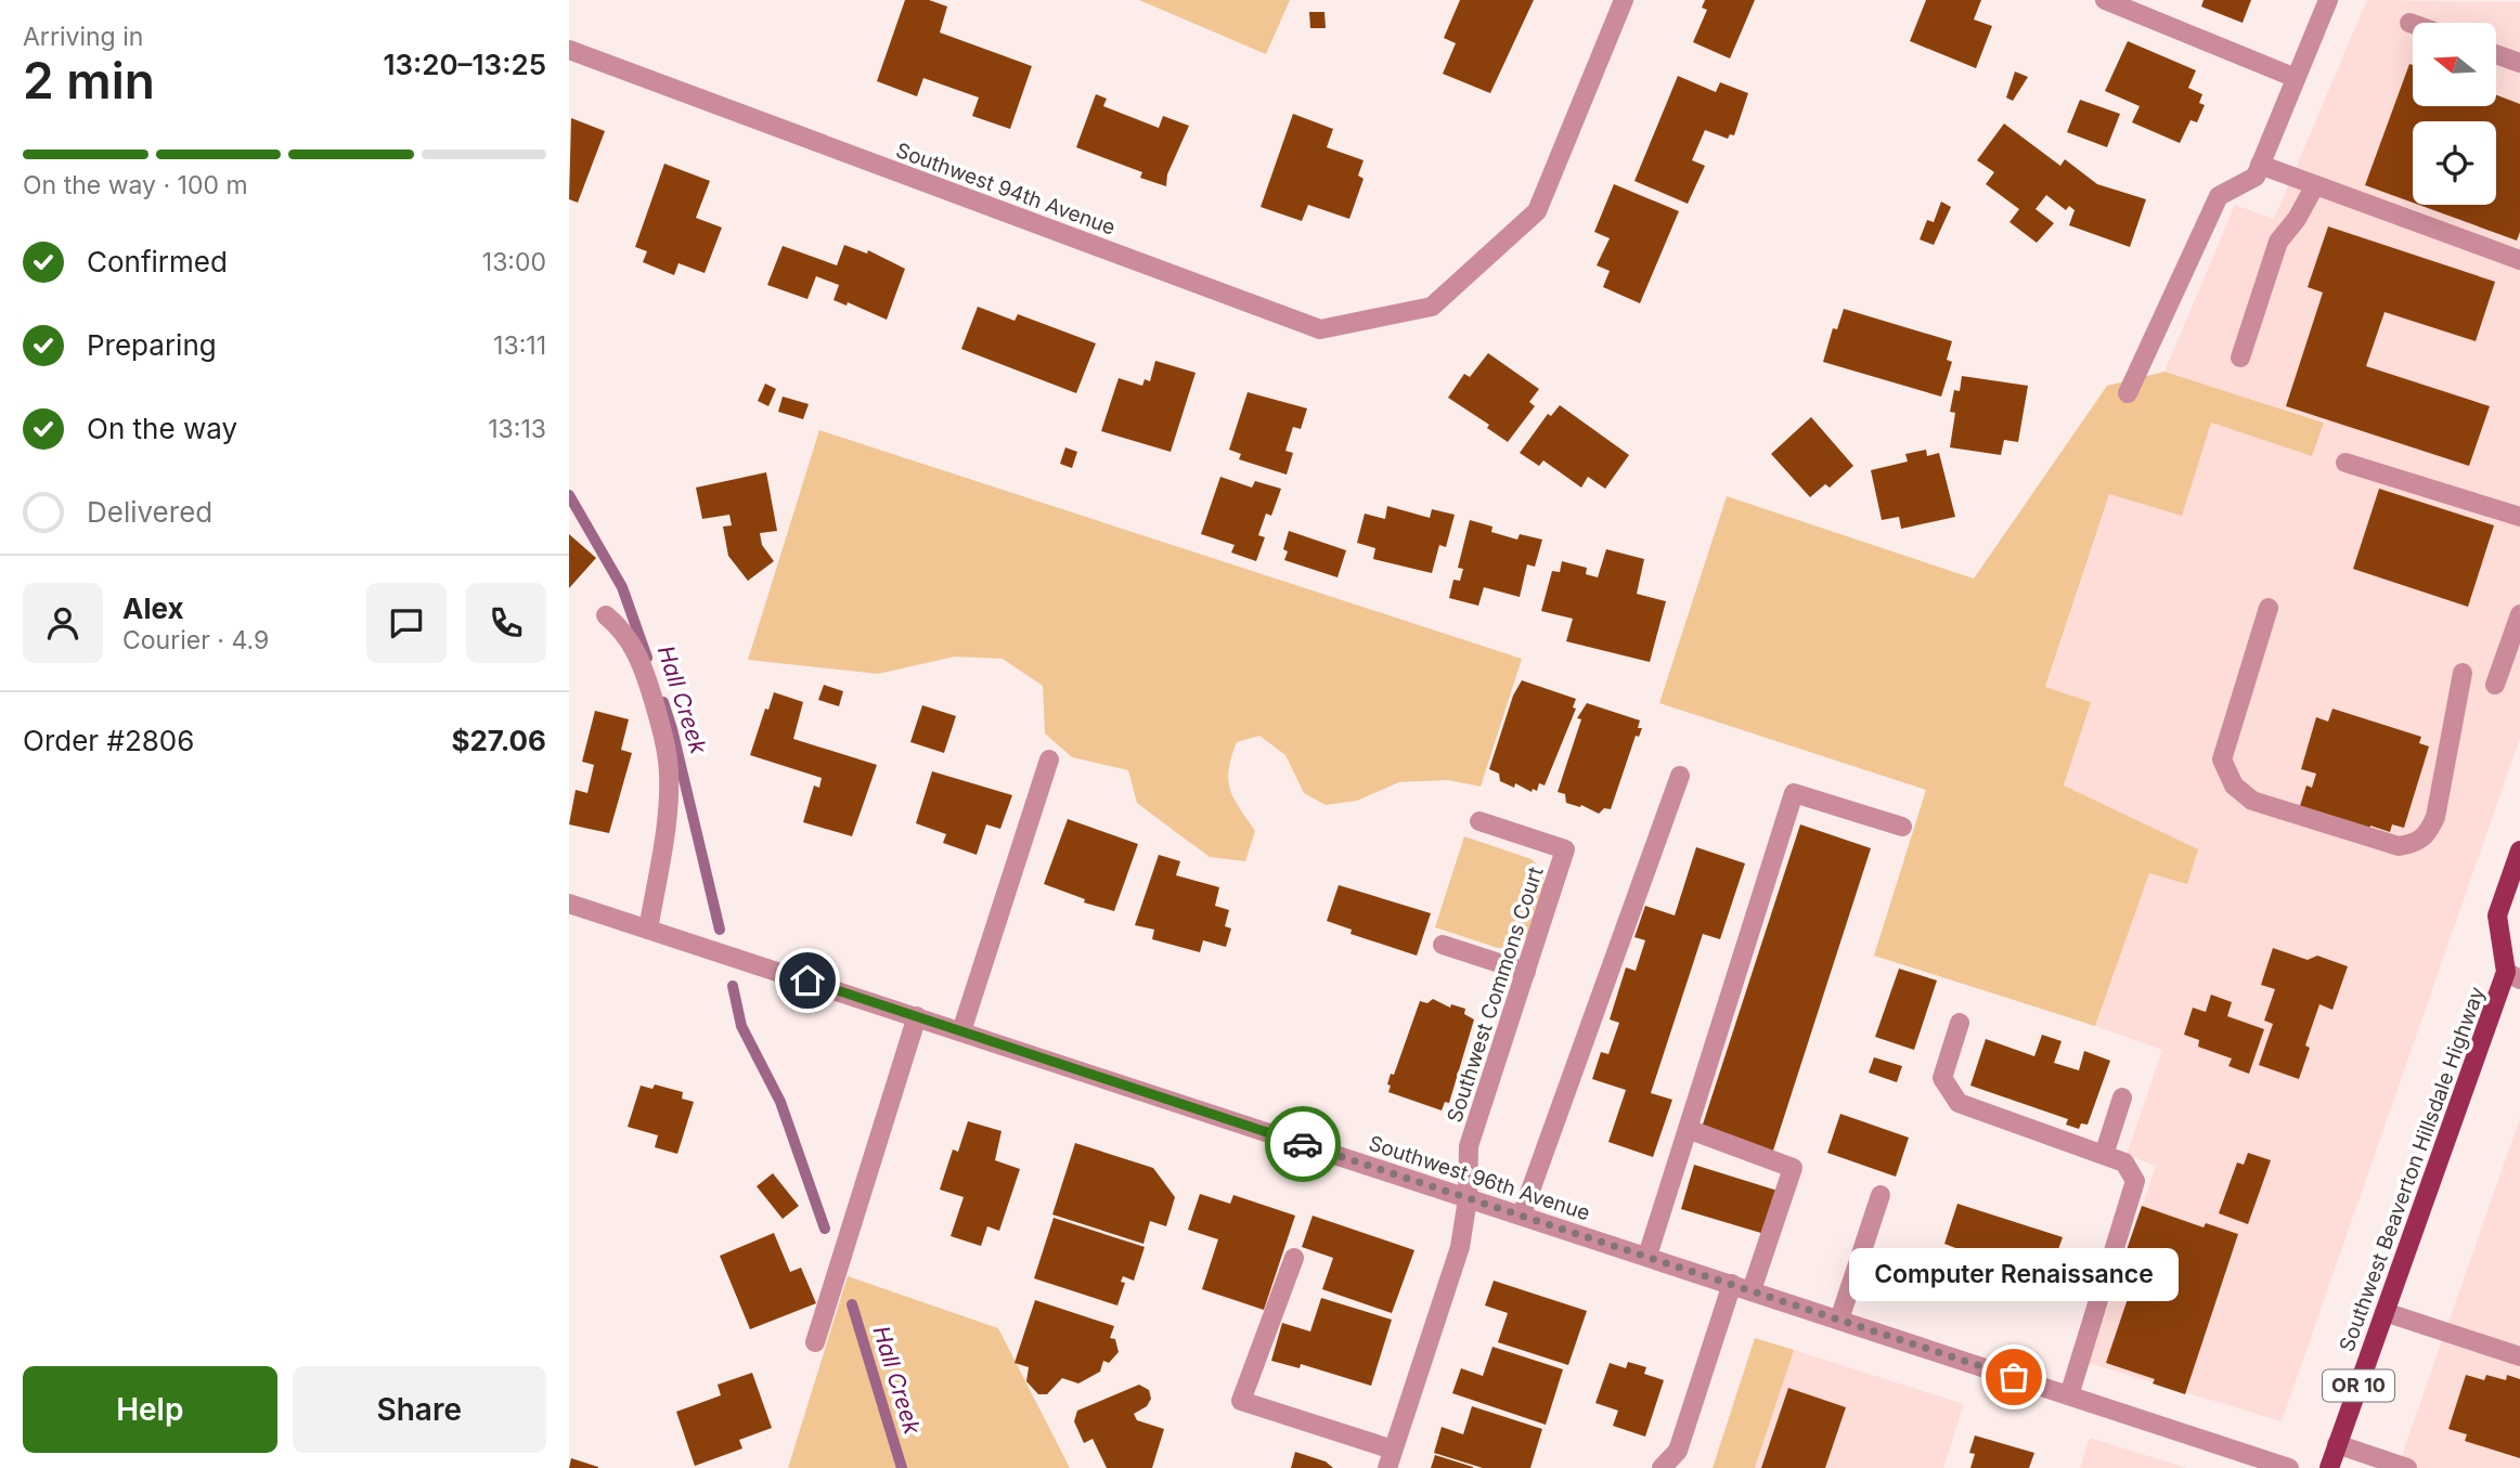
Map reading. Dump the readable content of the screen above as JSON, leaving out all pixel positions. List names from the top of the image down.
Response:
{
  "streets": {
    "main road": ["Southwest Beaverton Hillsdale Highway", "OR 10"],
    "street": ["Southwest 94th Avenue", "Southwest Commons Court", "Southwest 96th Avenue"]
  },
  "crossings": [
    ["Southwest Commons Court", "Southwest 96th Avenue"]
  ],
  "water": ["Hall Creek"],
  "places": ["Computer Renaissance"],
  "north": "left",
  "page": {
    "heading": ["2 min", "Arriving in", "13:20–13:25"],
    "panel": [
      "Alex",
      "Courier · 4.9",
      "Order #2806",
      "$27.06"
    ],
    "bar": "On the way · 100 m",
    "list": [
      ["Confirmed", "13:00"],
      ["Preparing", "13:11"],
      ["On the way", "13:13"],
      "Delivered"
    ],
    "bubble": "Computer Renaissance",
    "buttons": ["Help", "Share"]
  }
}
